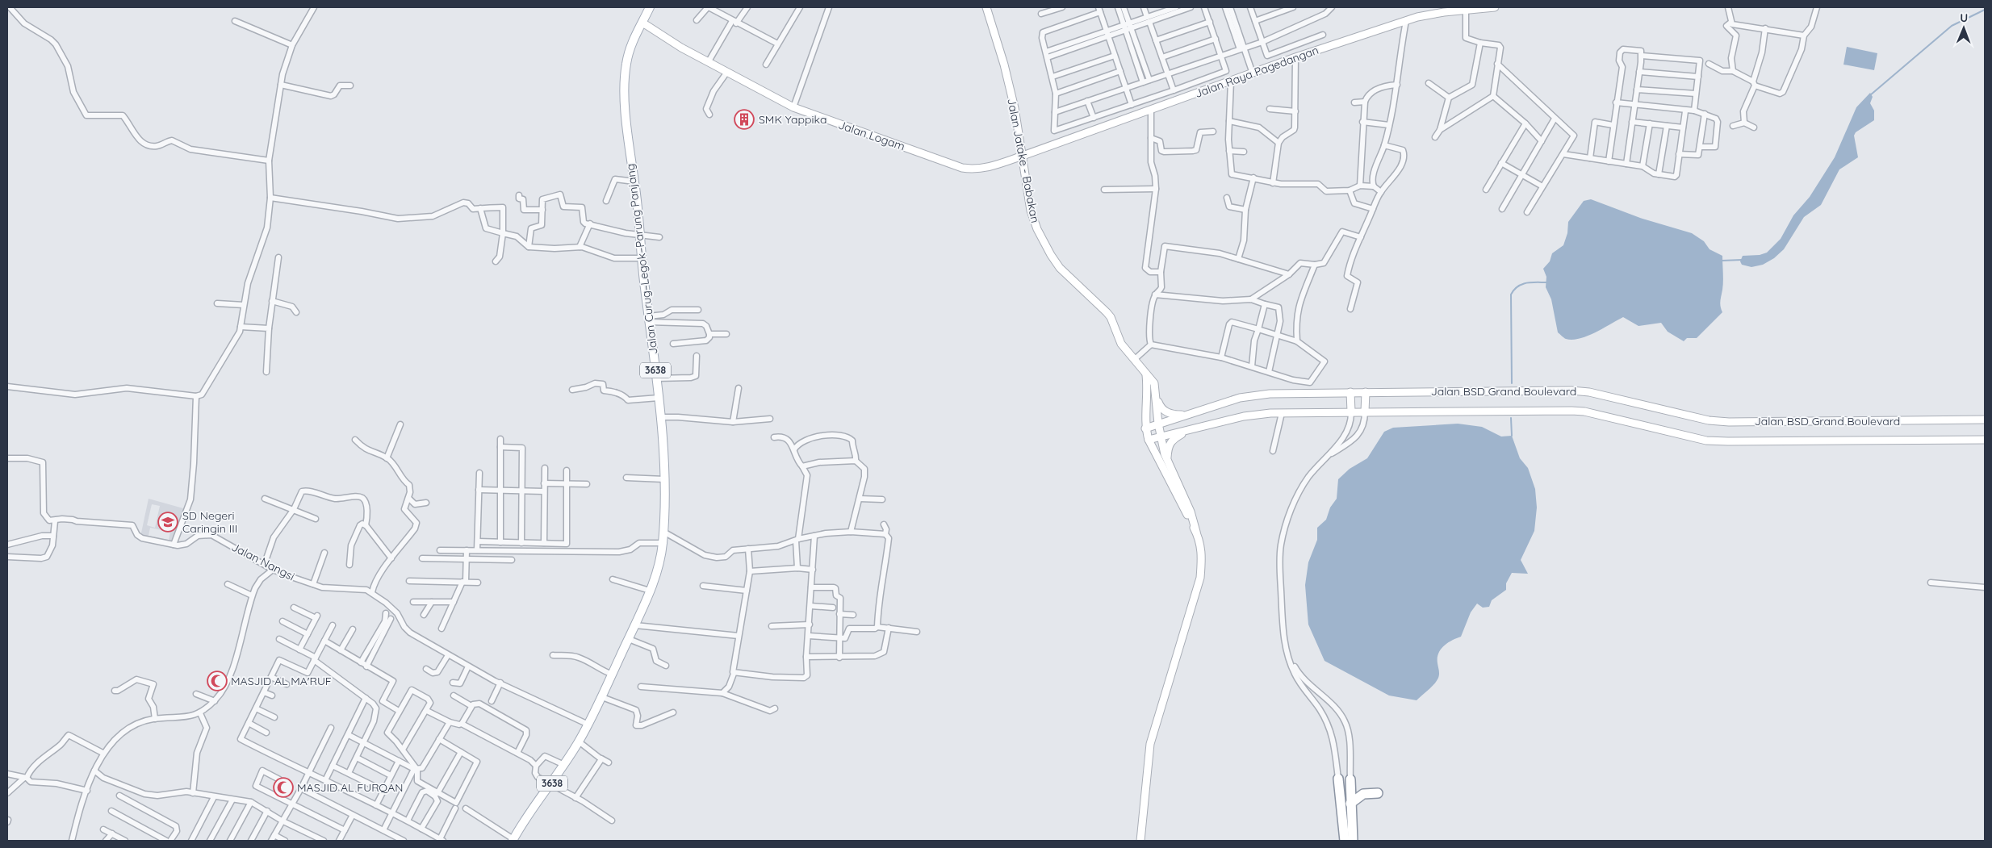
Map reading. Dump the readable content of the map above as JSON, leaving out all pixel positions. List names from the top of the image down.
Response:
{
  "streets": {
    "main road": [
      "Jalan Raya Pagedangan",
      "Jalan Logam",
      "Jalan Jatake - Babakan",
      "Jalan Curug–Legok–Parung Panjang",
      "3638",
      "Jalan BSD Grand Boulevard"
    ],
    "street": ["Jalan Nangsi"]
  },
  "crossings": [
    ["Jalan Raya Pagedangan", "Jalan Logam"],
    ["Jalan Raya Pagedangan", "Jalan Jatake - Babakan"],
    ["Jalan Logam", "Jalan Jatake - Babakan"],
    ["Jalan Logam", "Jalan Curug–Legok–Parung Panjang"],
    ["Jalan Curug–Legok–Parung Panjang", "Jalan Nangsi"]
  ],
  "places": {
    "building": ["SMK Yappika"],
    "school or university": ["SD Negeri Caringin III"],
    "mosque": ["MASJID AL MA'RUF", "MASJID AL FURQAN"]
  },
  "north": "top"
}
